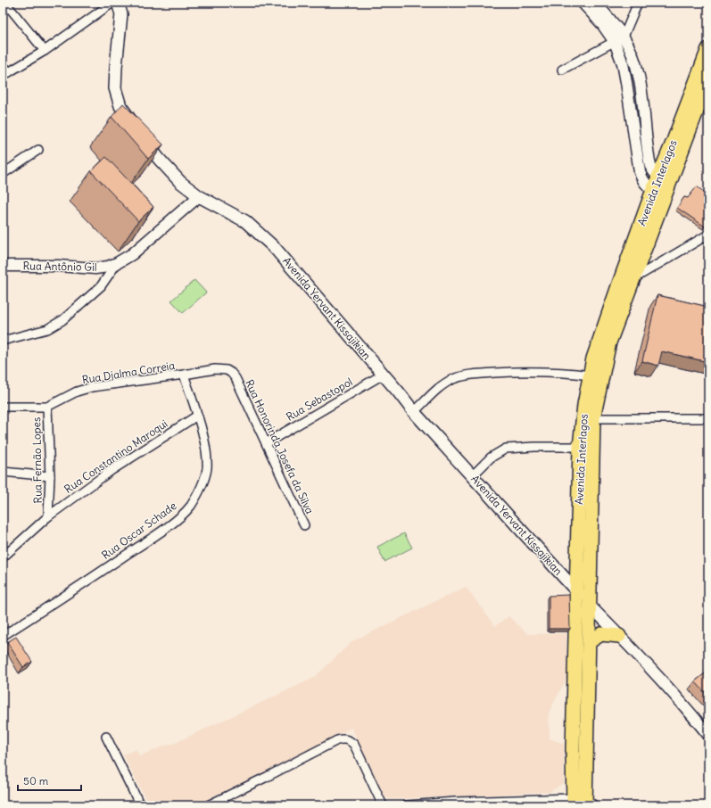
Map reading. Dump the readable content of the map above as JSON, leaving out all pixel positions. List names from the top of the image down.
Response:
{
  "streets": {
    "main road": ["Avenida Interlagos", "Avenida Yervant Kissajikian"],
    "street": [
      "Rua Antônio Gil",
      "Rua Djalma Correia",
      "Rua Sebastopol",
      "Rua Honorinda Josefa da Silva",
      "Rua Constantino Maroqui",
      "Rua Fernão Lopes",
      "Rua Oscar Schade"
    ]
  },
  "crossings": [
    ["Avenida Interlagos", "Avenida Yervant Kissajikian"],
    ["Rua Antônio Gil", "Avenida Yervant Kissajikian"],
    ["Avenida Yervant Kissajikian", "Rua Sebastopol"],
    ["Rua Djalma Correia", "Rua Honorinda Josefa da Silva"],
    ["Rua Djalma Correia", "Rua Fernão Lopes"],
    ["Rua Djalma Correia", "Rua Oscar Schade"],
    ["Rua Sebastopol", "Rua Honorinda Josefa da Silva"],
    ["Rua Constantino Maroqui", "Rua Fernão Lopes"],
    ["Rua Constantino Maroqui", "Rua Oscar Schade"]
  ],
  "scale_bar": "50 m"
}
